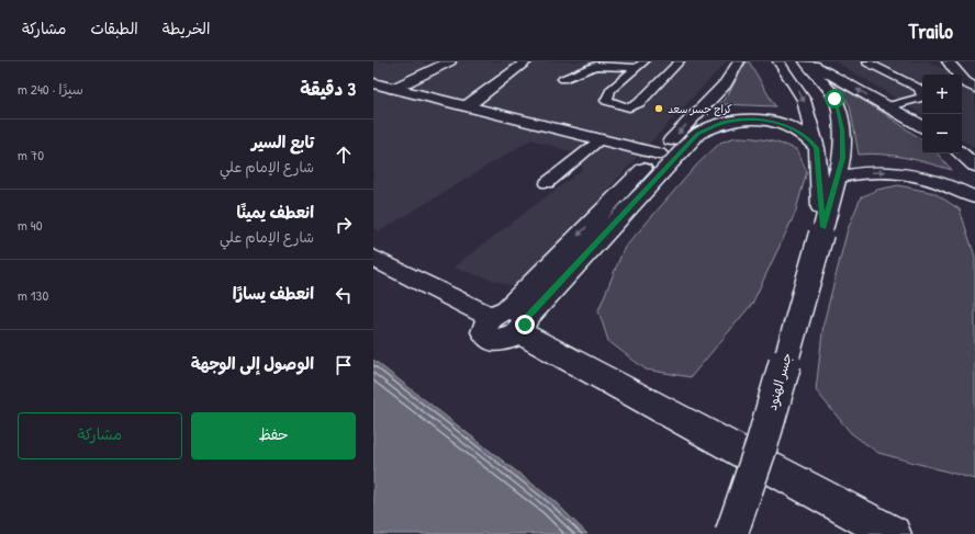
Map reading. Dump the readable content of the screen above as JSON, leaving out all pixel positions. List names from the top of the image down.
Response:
{
  "streets": {
    "main road": ["جسر الهنود"]
  },
  "places": ["كراج جسر سعد"],
  "page": {
    "header": "Trailo",
    "nav": ["الخريطة", "الطبقات", "مشاركة"],
    "heading": ["3 دقيقة", "سيرًا · 240 m"],
    "map_buttons": ["+", "−"],
    "list": [
      ["تابع السير", "شارع الإمام علي", "70 m"],
      ["انعطف يمينًا", "شارع الإمام علي", "40 m"],
      ["انعطف يسارًا", "130 m"],
      "الوصول إلى الوجهة"
    ],
    "buttons": ["حفظ", "مشاركة"]
  }
}
